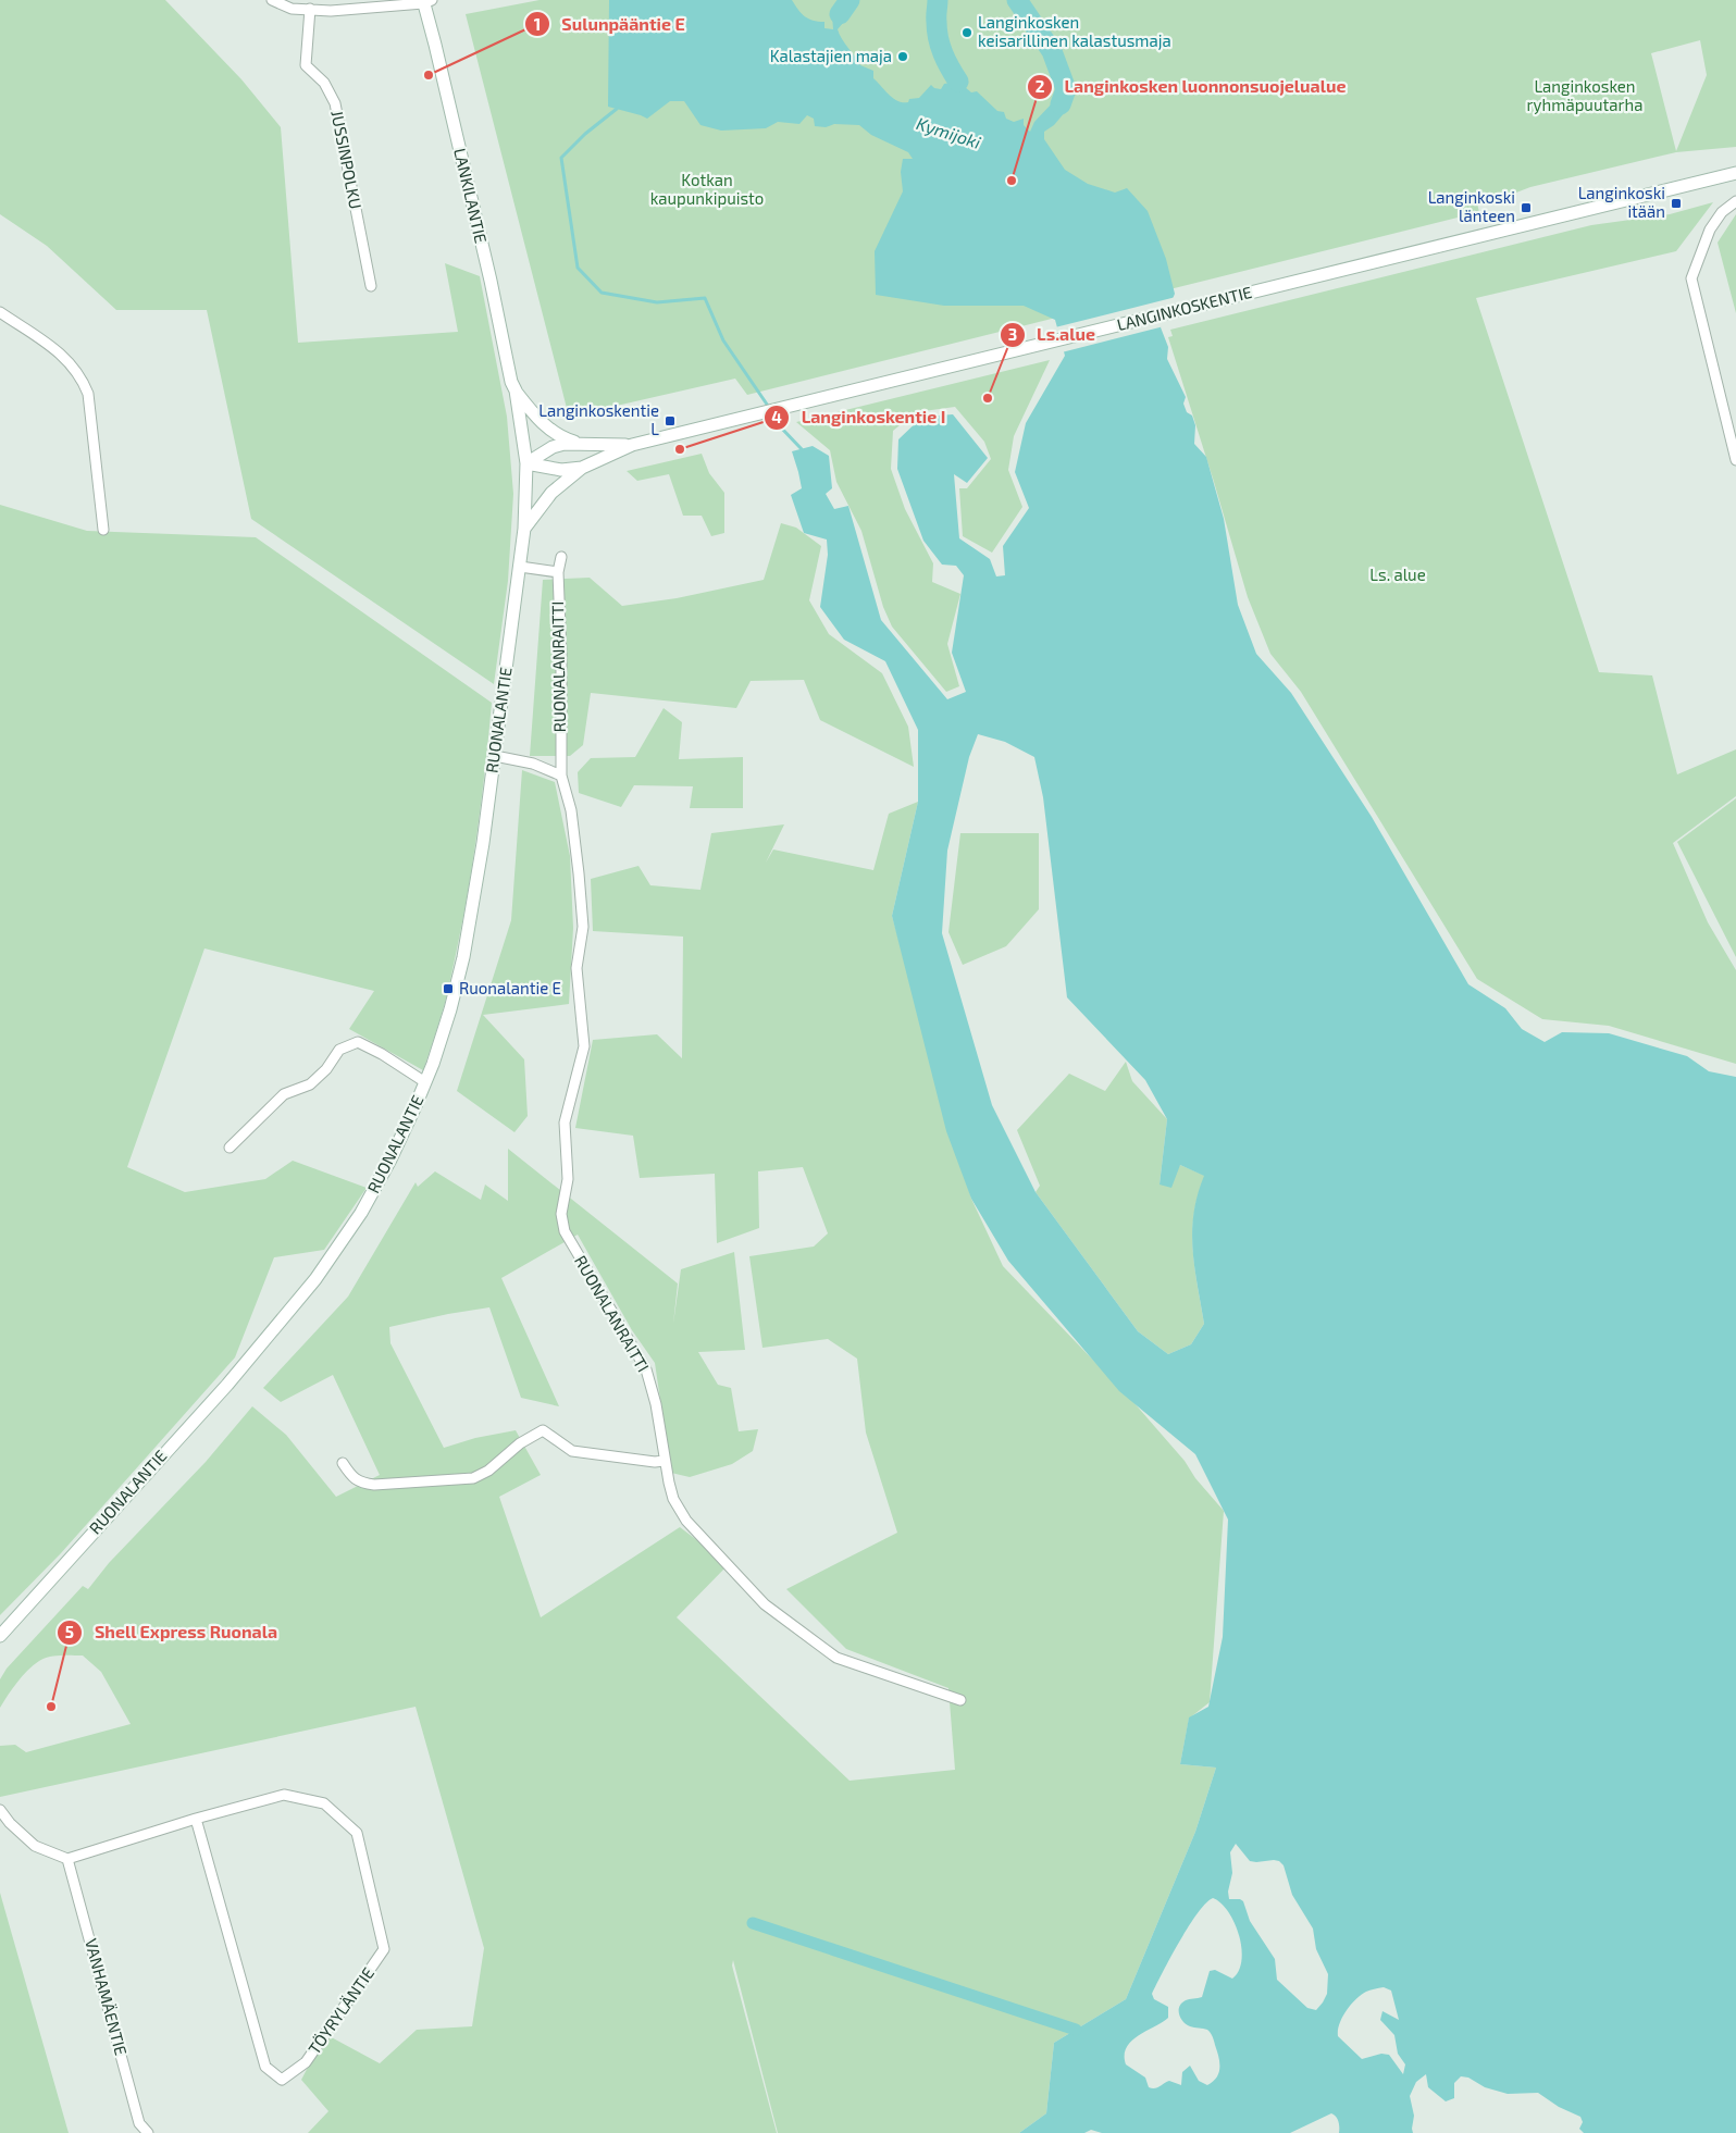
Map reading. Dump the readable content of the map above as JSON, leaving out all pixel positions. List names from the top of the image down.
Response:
{
  "streets": {
    "street": [
      "JUSSINPOLKU",
      "LANKILANTIE",
      "LANGINKOSKENTIE",
      "RUONALANRAITTI",
      "RUONALANTIE",
      "VANHAMÄENTIE",
      "TÖYRYLÄNTIE"
    ]
  },
  "crossings": [
    ["LANKILANTIE", "LANGINKOSKENTIE"],
    ["LANKILANTIE", "RUONALANTIE"],
    ["LANGINKOSKENTIE", "RUONALANTIE"],
    ["VANHAMÄENTIE", "TÖYRYLÄNTIE"]
  ],
  "water": ["Kymijoki"],
  "parks": ["Langinkosken ryhmäpuutarha", "Kotkan kaupunkipuisto", "Ls. alue"],
  "places": {
    "other": [
      "Langinkosken keisarillinen kalastusmaja",
      "Kalastajien maja",
      "Sulunpääntie E",
      "Langinkosken luonnonsuojelualue",
      "Ls.alue",
      "Langinkoskentie I",
      "Shell Express Ruonala"
    ],
    "transit": [
      "Langinkoski itään",
      "Langinkoski länteen",
      "Langinkoskentie L",
      "Ruonalantie E"
    ]
  }
}
